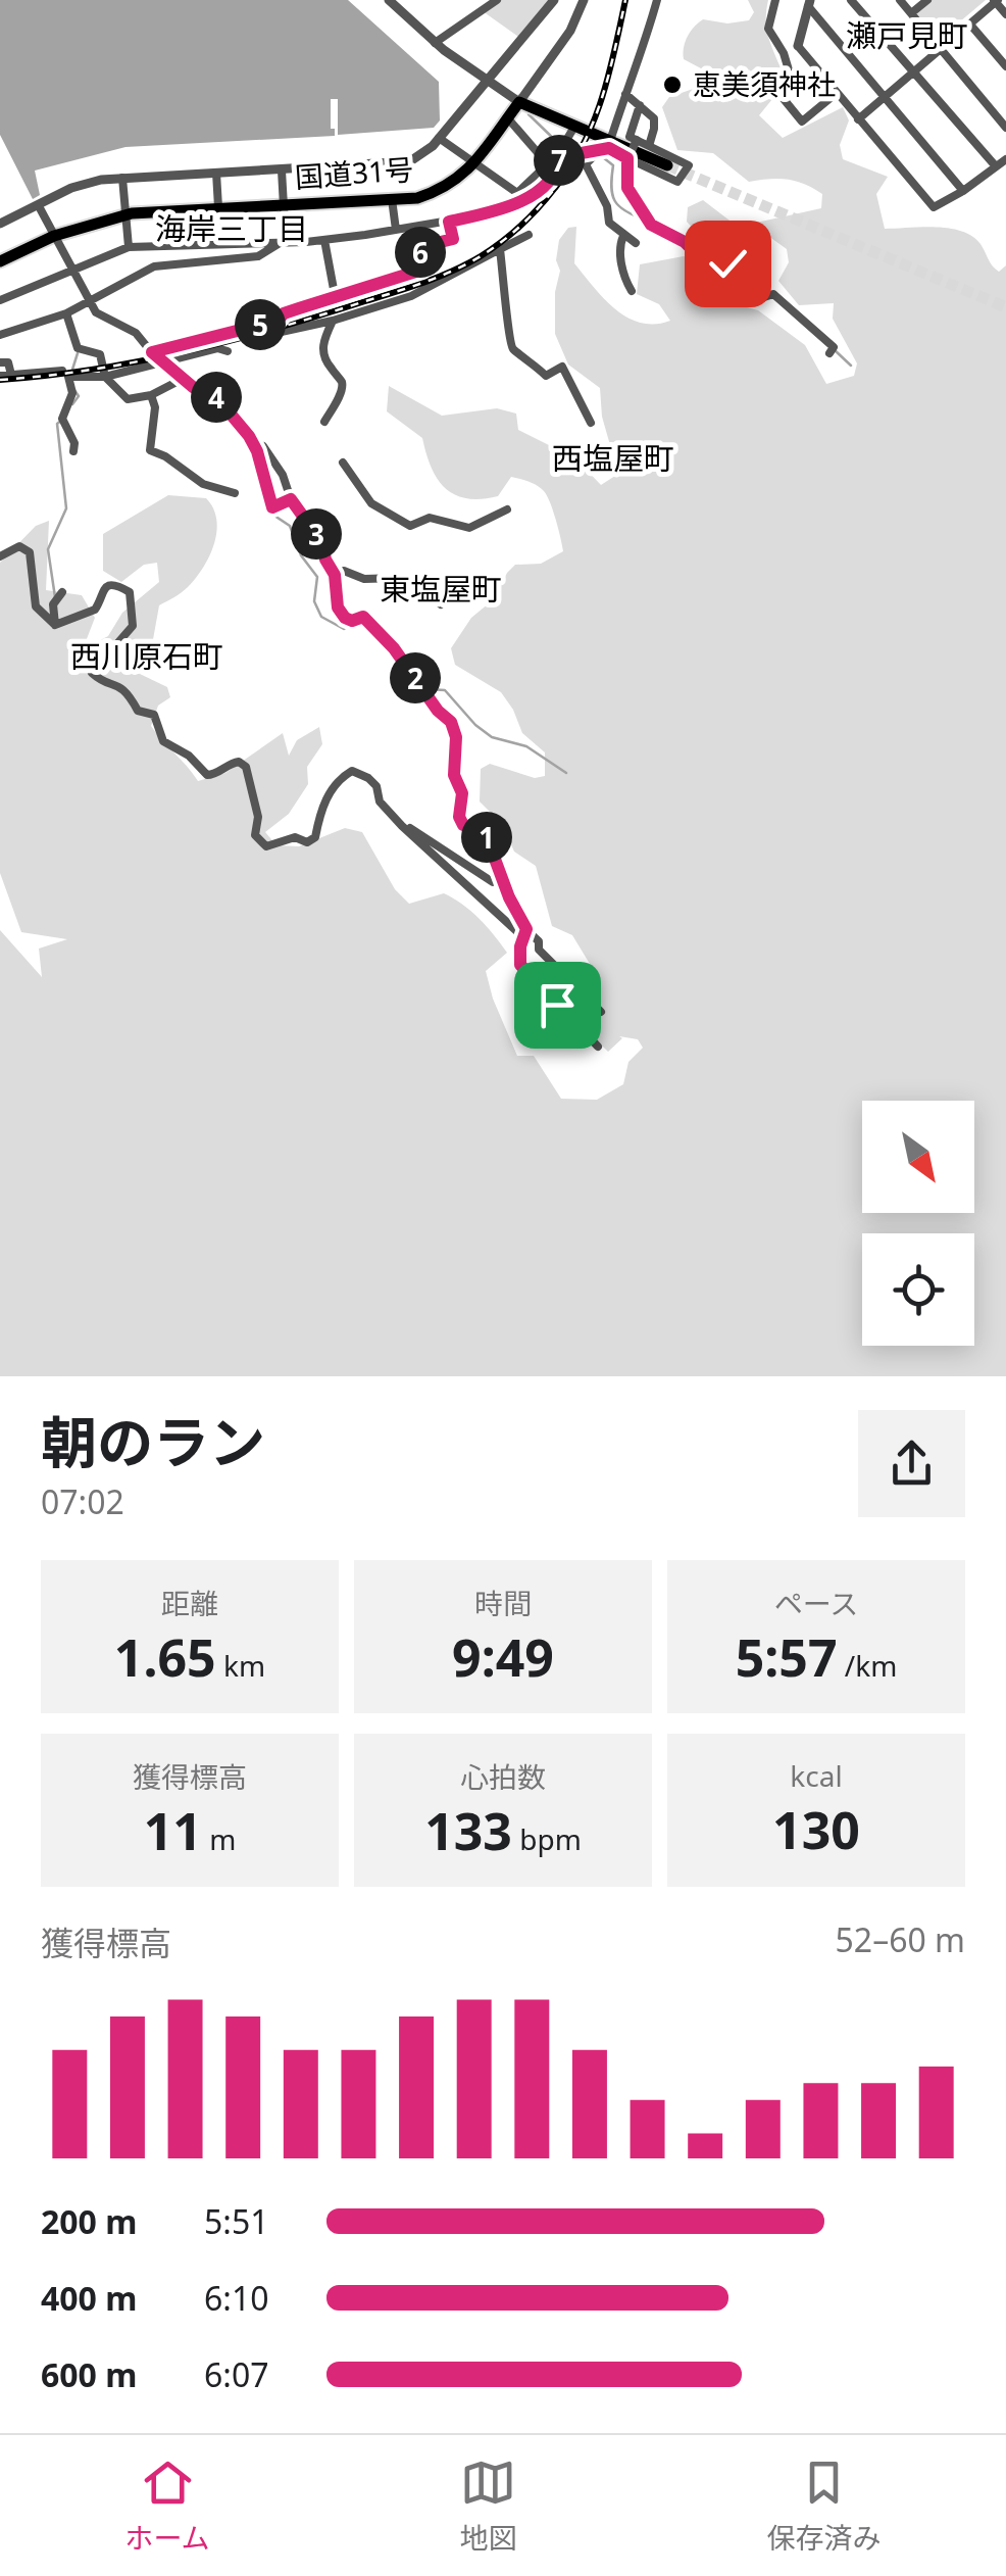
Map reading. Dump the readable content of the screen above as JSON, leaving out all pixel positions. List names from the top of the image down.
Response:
{
  "streets": {
    "highway": ["国道31号"]
  },
  "districts": [
    "瀬戸見町",
    "海岸三丁目",
    "西塩屋町",
    "東塩屋町",
    "西川原石町"
  ],
  "places": ["恵美須神社"],
  "north": "bottom right",
  "page": {
    "pins": [
      "7",
      "6",
      "5",
      "4",
      "3",
      "2",
      "1"
    ],
    "heading": ["朝のラン", "07:02"],
    "stats": [
      ["距離", "1.65 km"],
      ["時間", "9:49"],
      ["ペース", "5:57 /km"],
      ["獲得標高", "11 m"],
      ["心拍数", "133 bpm"],
      ["kcal", "130"]
    ],
    "chart": ["獲得標高", "52–60 m"],
    "list": [
      {
        "name": "200 m",
        "note": "5:51"
      },
      {
        "name": "400 m",
        "note": "6:10"
      },
      {
        "name": "600 m",
        "note": "6:07"
      }
    ],
    "tabs": ["ホーム", "地図", "保存済み"]
  }
}
